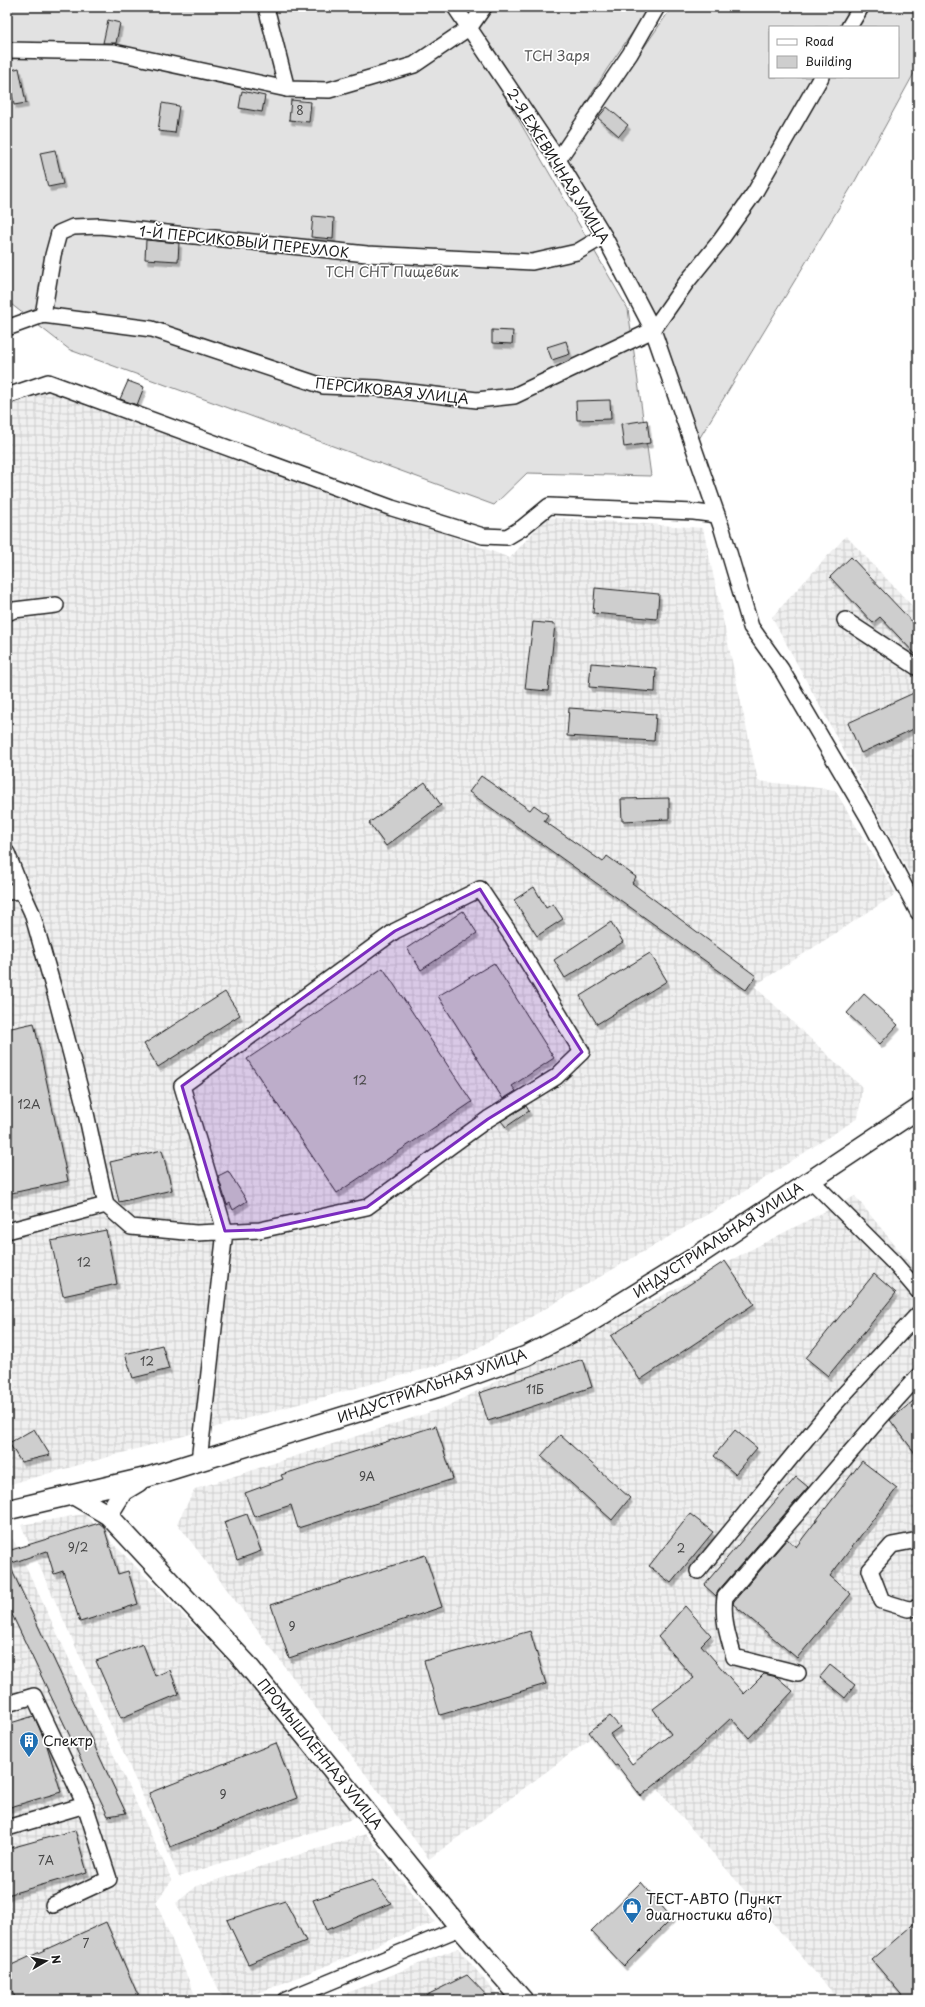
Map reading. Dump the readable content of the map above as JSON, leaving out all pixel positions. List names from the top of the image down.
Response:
{
  "streets": {
    "main road": ["ИНДУСТРИАЛЬНАЯ УЛИЦА", "ПРОМЫШЛЕННАЯ УЛИЦА"],
    "street": ["2-Я ЕЖЕВИЧНАЯ УЛИЦА", "1-Й ПЕРСИКОВЫЙ ПЕРЕУЛОК", "ПЕРСИКОВАЯ УЛИЦА"]
  },
  "crossings": [
    ["2-Я ЕЖЕВИЧНАЯ УЛИЦА", "1-Й ПЕРСИКОВЫЙ ПЕРЕУЛОК"],
    ["2-Я ЕЖЕВИЧНАЯ УЛИЦА", "ПЕРСИКОВАЯ УЛИЦА"],
    ["1-Й ПЕРСИКОВЫЙ ПЕРЕУЛОК", "ПЕРСИКОВАЯ УЛИЦА"],
    ["ИНДУСТРИАЛЬНАЯ УЛИЦА", "ПРОМЫШЛЕННАЯ УЛИЦА"]
  ],
  "parks": ["ТСН Заря", "ТСН СНТ Пищевик"],
  "places": {
    "building": ["Спектр"],
    "shop": ["ТЕСТ-АВТО (Пункт диагностики авто)"]
  },
  "house_numbers": [
    "8",
    "12",
    "12А",
    "12",
    "12",
    "11Б",
    "9А",
    "9/2",
    "2",
    "9",
    "9",
    "7А",
    "7"
  ],
  "legend": ["Road", "Building"],
  "north": "right"
}
